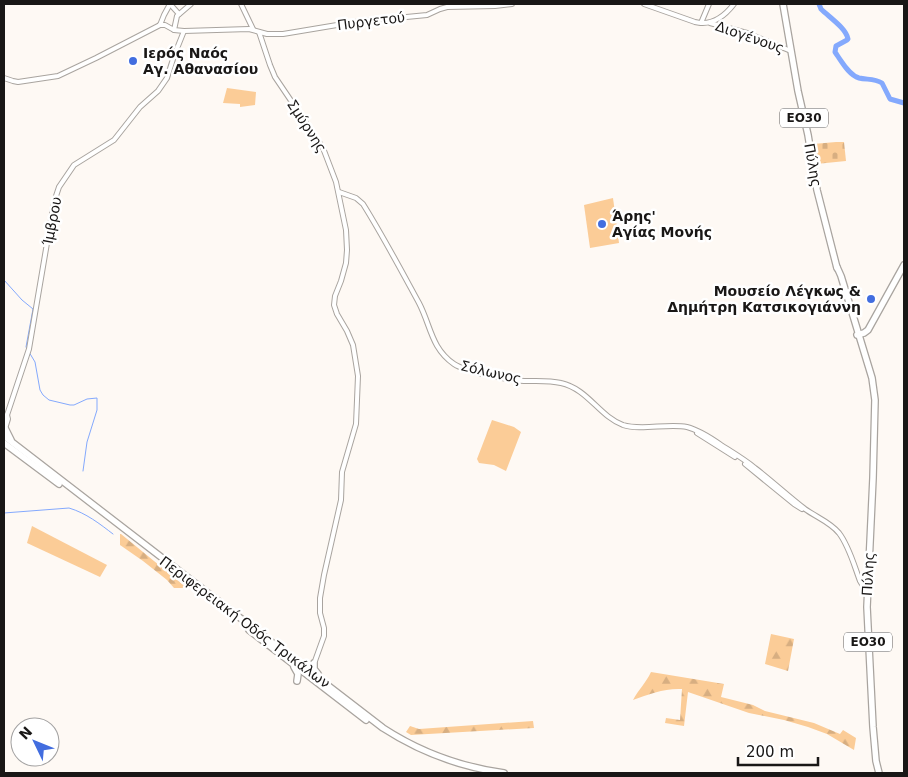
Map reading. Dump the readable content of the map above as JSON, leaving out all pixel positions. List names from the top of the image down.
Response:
{
  "streets": {
    "main road": ["ΕΟ30", "Πύλης", "Περιφερειακή Οδός Τρικάλων"],
    "street": [
      "Πυργετού",
      "Διογένους",
      "Σμύρνης",
      "Ίμβρου",
      "Σόλωνος"
    ]
  },
  "crossings": [
    ["Πυργετού", "Σμύρνης"],
    ["Πυργετού", "Ίμβρου"],
    ["Διογένους", "Πύλης"],
    ["ΕΟ30", "Πύλης"],
    ["Σμύρνης", "Σόλωνος"],
    ["Σμύρνης", "Περιφερειακή Οδός Τρικάλων"],
    ["Πύλης", "Σόλωνος"]
  ],
  "places": ["Ιερός Ναός Αγ. Αθανασίου", "Άρης' Αγίας Μονής", "Μουσείο Λέγκως & Δημήτρη Κατσικογιάννη"],
  "scale_bar": "200 m",
  "north": "top left"
}
